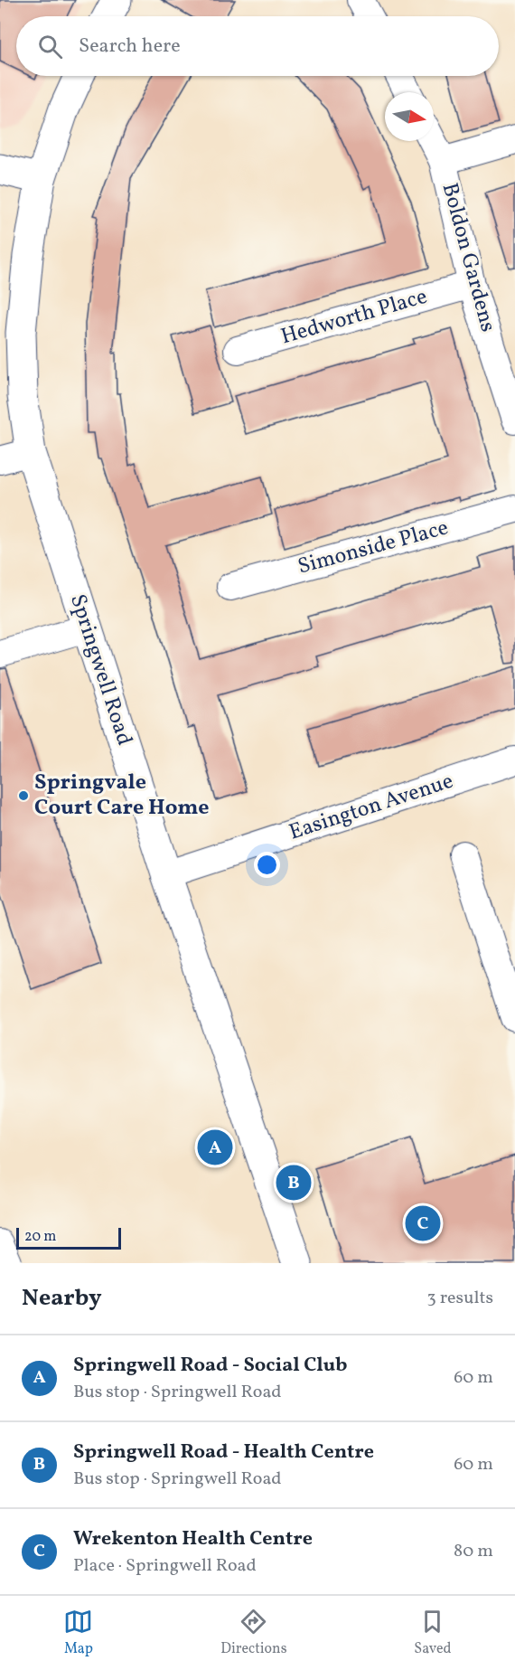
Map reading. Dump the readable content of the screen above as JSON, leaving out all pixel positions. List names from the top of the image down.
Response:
{
  "streets": {
    "main road": ["Springwell Road"],
    "street": [
      "Boldon Gardens",
      "Hedworth Place",
      "Simonside Place",
      "Easington Avenue"
    ]
  },
  "crossings": [
    ["Boldon Gardens", "Hedworth Place"],
    ["Springwell Road", "Easington Avenue"]
  ],
  "places": ["Springvale Court Care Home"],
  "scale_bar": "20 m",
  "north": "right",
  "page": {
    "search": "Search here",
    "pins": ["A", "B", "C"],
    "scale": "20 m",
    "heading": ["Nearby", "3 results"],
    "list": [
      {
        "mark": "A",
        "name": "Springwell Road - Social Club",
        "note": "Bus stop · Springwell Road",
        "value": "60 m"
      },
      {
        "mark": "B",
        "name": "Springwell Road - Health Centre",
        "note": "Bus stop · Springwell Road",
        "value": "60 m"
      },
      {
        "mark": "C",
        "name": "Wrekenton Health Centre",
        "note": "Place · Springwell Road",
        "value": "80 m"
      }
    ],
    "nav": ["Map", "Directions", "Saved"]
  }
}
